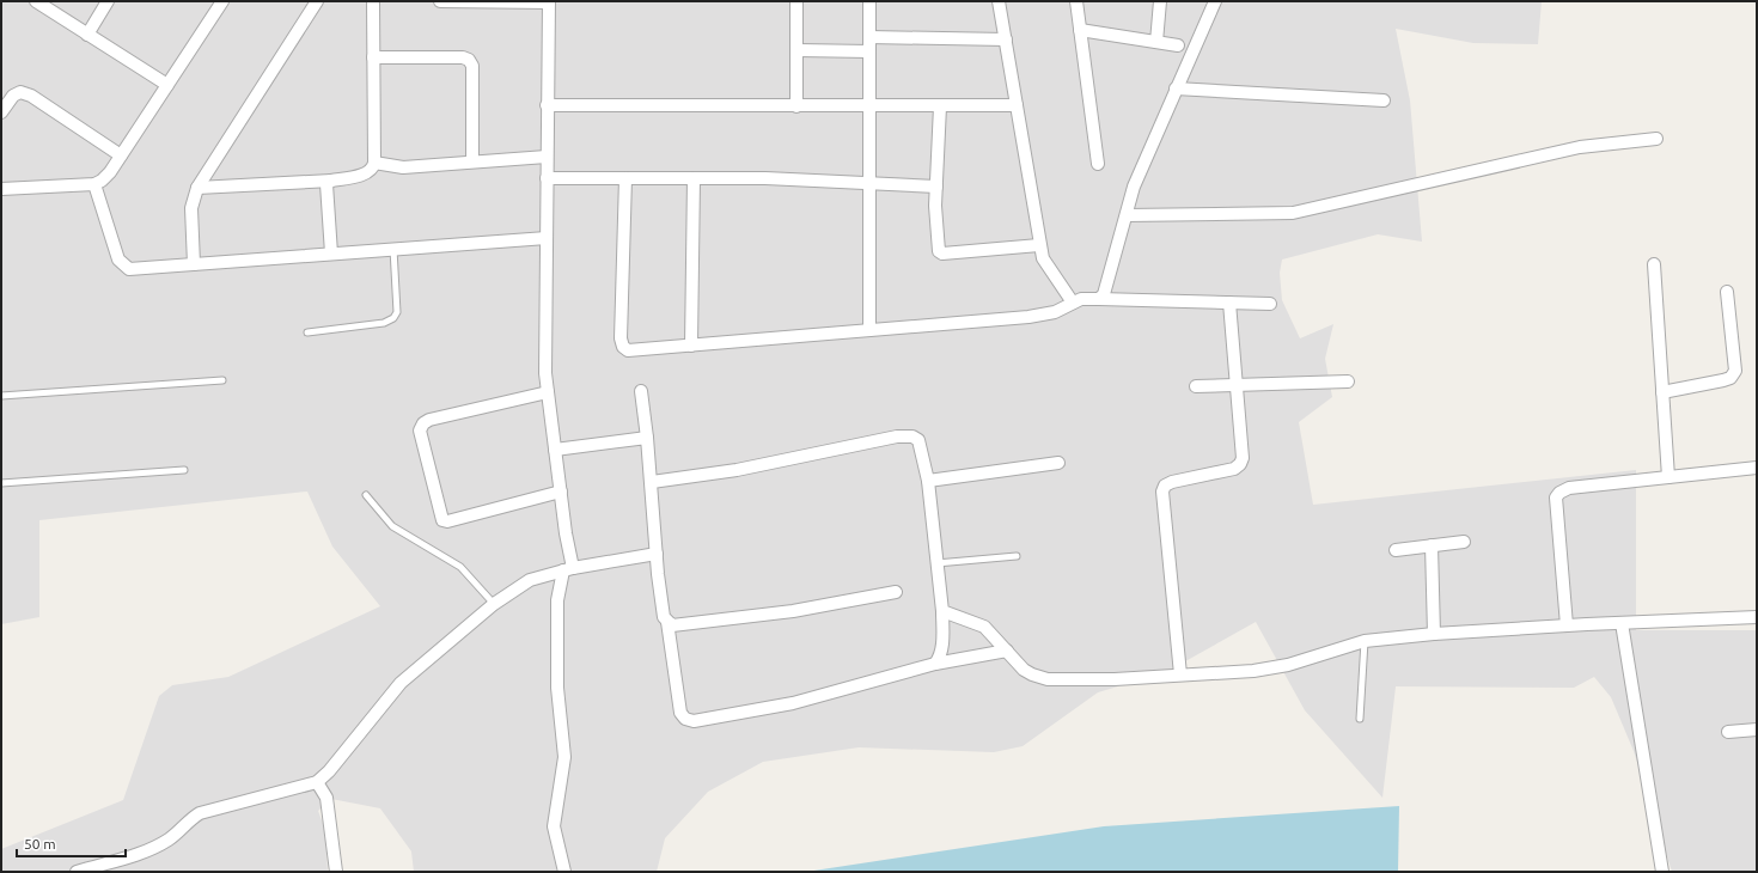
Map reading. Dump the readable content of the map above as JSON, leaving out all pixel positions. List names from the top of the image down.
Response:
{
  "scale_bar": "50 m"
}
